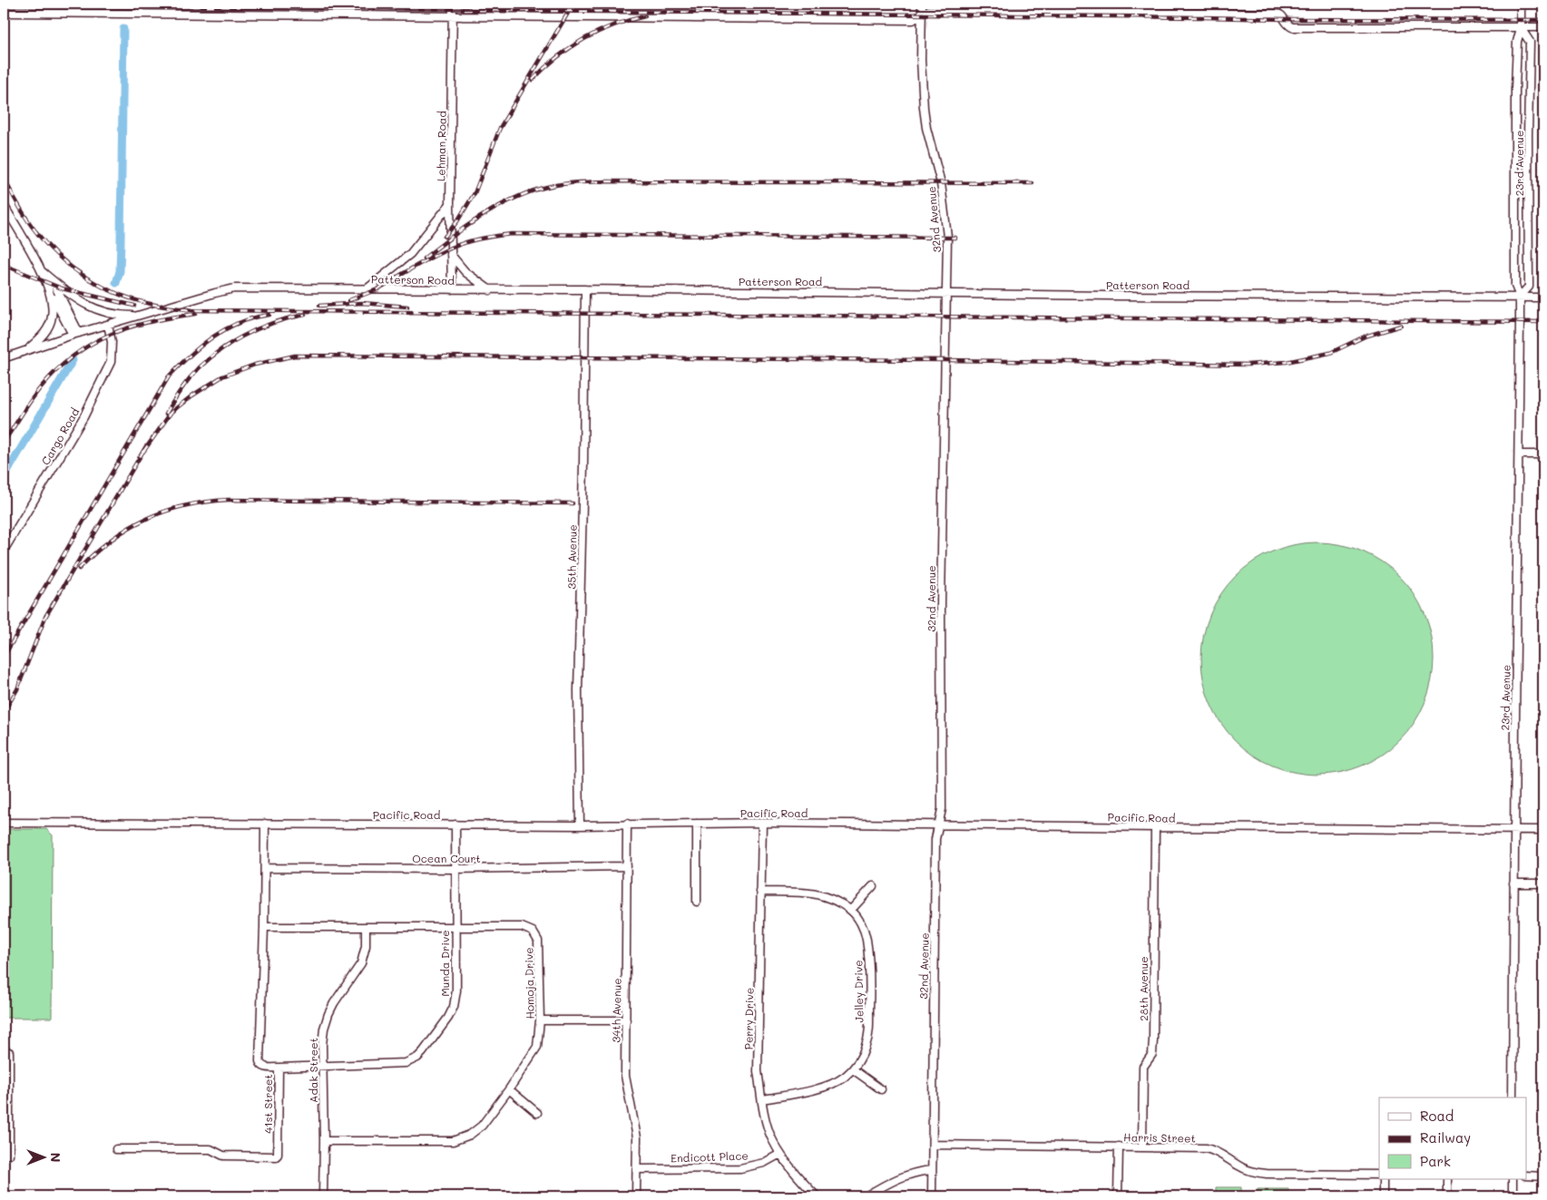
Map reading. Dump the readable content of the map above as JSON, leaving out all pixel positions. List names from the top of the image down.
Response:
{
  "streets": {
    "street": [
      "Lehman Road",
      "23rd Avenue",
      "32nd Avenue",
      "Patterson Road",
      "Cargo Road",
      "35th Avenue",
      "Pacific Road",
      "Ocean Court",
      "Munda Drive",
      "Homoja Drive",
      "28th Avenue",
      "Jelley Drive",
      "34th Avenue",
      "Perry Drive",
      "Adak Street",
      "41st Street",
      "Harris Street",
      "Endicott Place"
    ]
  },
  "crossings": [
    ["Lehman Road", "Patterson Road"],
    ["23rd Avenue", "Patterson Road"],
    ["23rd Avenue", "Pacific Road"],
    ["32nd Avenue", "Patterson Road"],
    ["32nd Avenue", "Pacific Road"],
    ["32nd Avenue", "Harris Street"],
    ["Patterson Road", "Cargo Road"],
    ["Patterson Road", "35th Avenue"],
    ["35th Avenue", "Pacific Road"],
    ["Pacific Road", "Munda Drive"],
    ["Pacific Road", "28th Avenue"],
    ["Pacific Road", "34th Avenue"],
    ["Pacific Road", "Perry Drive"],
    ["Pacific Road", "41st Street"],
    ["Ocean Court", "Munda Drive"],
    ["Ocean Court", "34th Avenue"],
    ["Ocean Court", "41st Street"],
    ["Munda Drive", "Homoja Drive"],
    ["Munda Drive", "Adak Street"],
    ["Munda Drive", "41st Street"],
    ["Homoja Drive", "Adak Street"],
    ["Homoja Drive", "41st Street"],
    ["28th Avenue", "Harris Street"],
    ["Jelley Drive", "Perry Drive"],
    ["34th Avenue", "Endicott Place"],
    ["Perry Drive", "Endicott Place"]
  ],
  "legend": ["Road", "Railway", "Park"],
  "north": "right"
}
